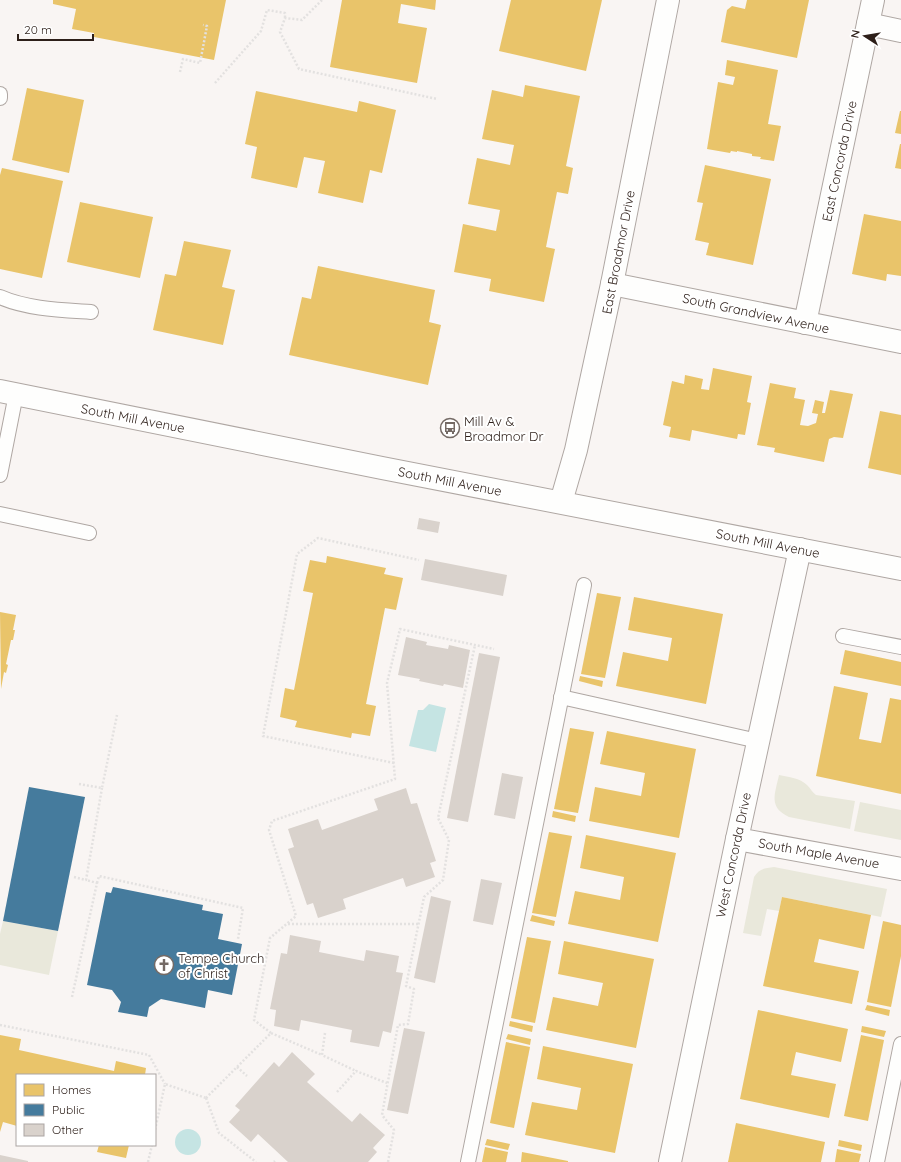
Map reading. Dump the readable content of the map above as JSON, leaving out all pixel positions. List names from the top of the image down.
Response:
{
  "streets": {
    "street": [
      "East Concorda Drive",
      "East Broadmor Drive",
      "South Grandview Avenue",
      "South Mill Avenue",
      "South Maple Avenue",
      "West Concorda Drive"
    ]
  },
  "crossings": [
    ["East Concorda Drive", "South Grandview Avenue"],
    ["East Broadmor Drive", "South Grandview Avenue"],
    ["East Broadmor Drive", "South Mill Avenue"],
    ["South Mill Avenue", "West Concorda Drive"],
    ["South Maple Avenue", "West Concorda Drive"]
  ],
  "places": {
    "bus stop": ["Mill Av & Broadmor Dr"],
    "church": ["Tempe Church of Christ"]
  },
  "legend": ["Homes", "Public", "Other"],
  "scale_bar": "20 m",
  "north": "left"
}
